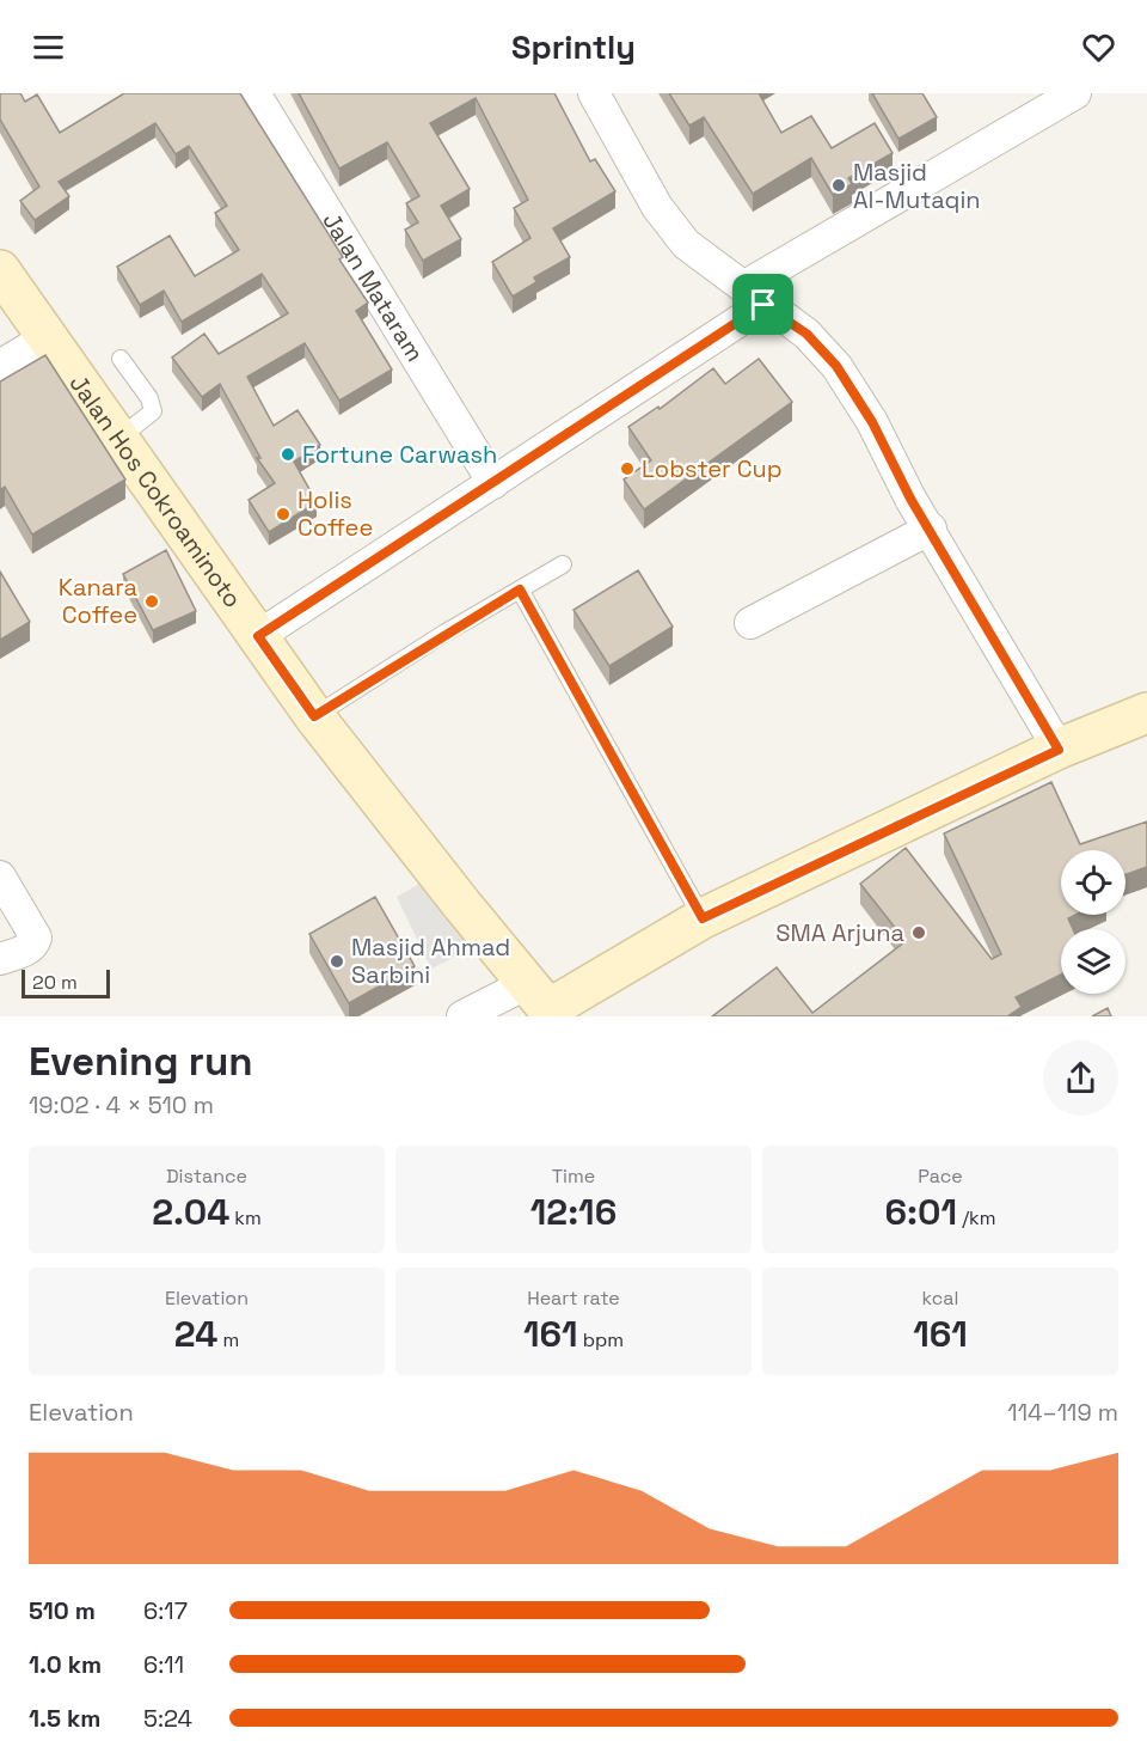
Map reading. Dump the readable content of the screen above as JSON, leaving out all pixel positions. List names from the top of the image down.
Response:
{
  "streets": {
    "street": ["Jalan Mataram", "Jalan Hos Cokroaminoto"]
  },
  "places": [
    "Masjid Al-Mutaqin",
    "Fortune Carwash",
    "Lobster Cup",
    "Holis Coffee",
    "Kanara Coffee",
    "SMA Arjuna",
    "Masjid Ahmad Sarbini"
  ],
  "scale_bar": "20 m",
  "page": {
    "header": "Sprintly",
    "scale": "20 m",
    "heading": ["Evening run", "19:02 · 4 × 510 m"],
    "stats": [
      ["Distance", "2.04 km"],
      ["Time", "12:16"],
      ["Pace", "6:01 /km"],
      ["Elevation", "24 m"],
      ["Heart rate", "161 bpm"],
      ["kcal", "161"]
    ],
    "chart": ["Elevation", "114–119 m"],
    "list": [
      {
        "name": "510 m",
        "note": "6:17"
      },
      {
        "name": "1.0 km",
        "note": "6:11"
      },
      {
        "name": "1.5 km",
        "note": "5:24"
      }
    ]
  }
}
